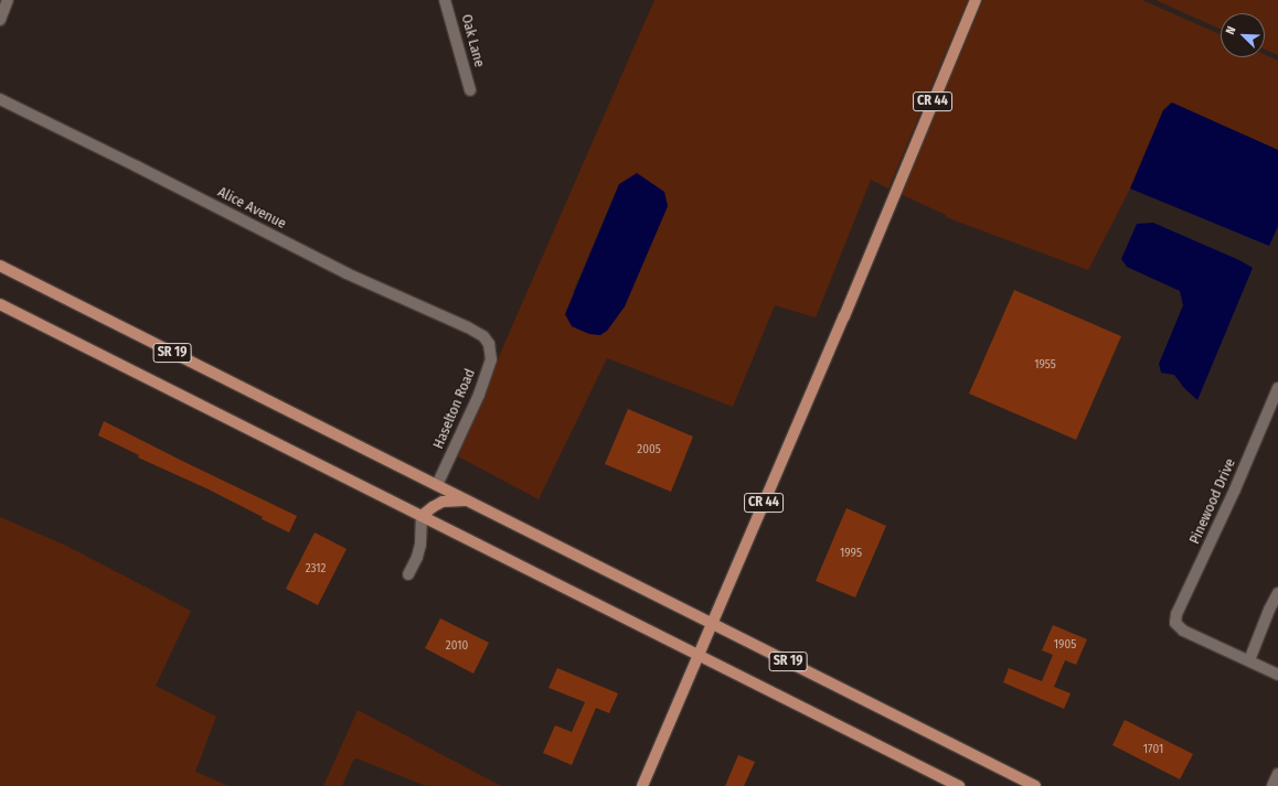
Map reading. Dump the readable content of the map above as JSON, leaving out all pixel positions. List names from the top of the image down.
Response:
{
  "streets": {
    "main road": ["CR 44", "SR 19"],
    "street": [
      "Oak Lane",
      "Alice Avenue",
      "Haselton Road",
      "Pinewood Drive"
    ]
  },
  "crossings": [
    ["CR 44", "SR 19"],
    ["Alice Avenue", "Haselton Road"],
    ["SR 19", "Haselton Road"]
  ],
  "house_numbers": [
    "1955",
    "2005",
    "1995",
    "2312",
    "1905",
    "2010",
    "1701"
  ],
  "north": "top left"
}
